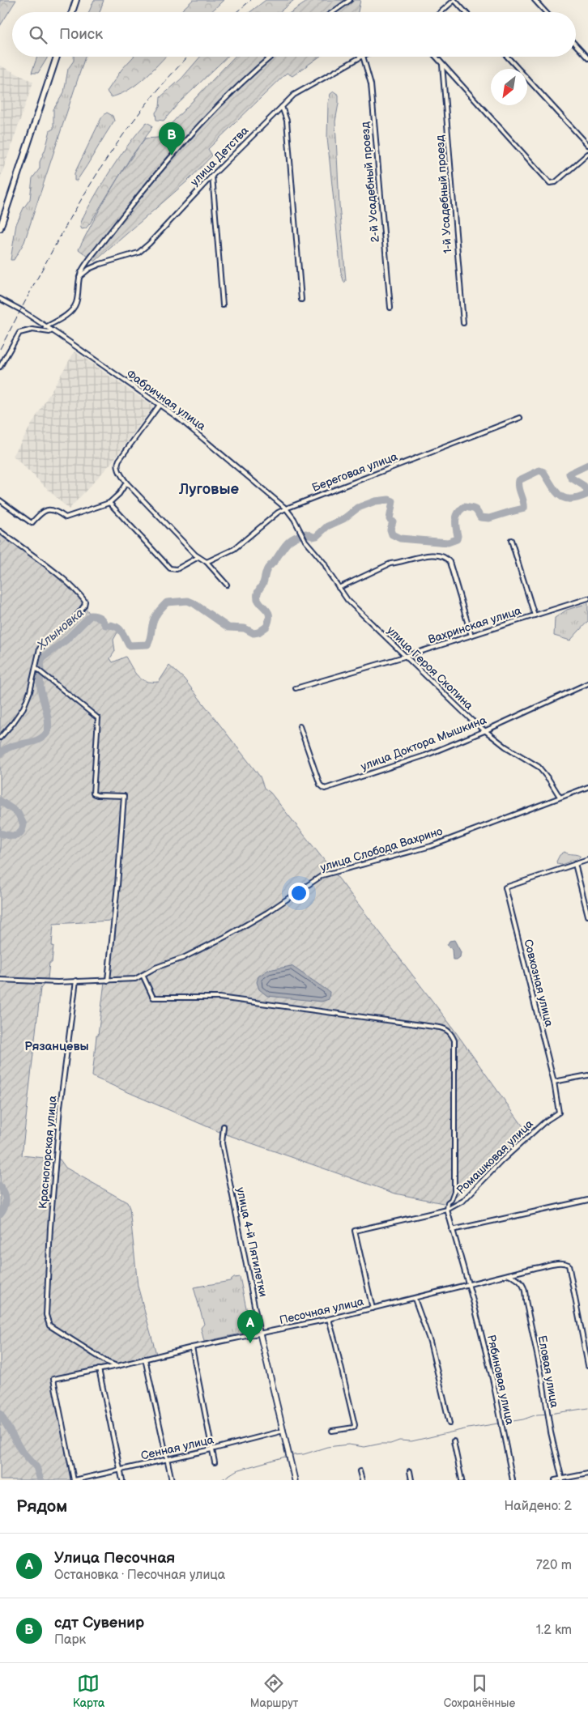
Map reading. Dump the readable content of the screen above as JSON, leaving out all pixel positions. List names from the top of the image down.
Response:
{
  "streets": {
    "street": [
      "улица Детства",
      "2-й Усадебный проезд",
      "1-й Усадебный проезд",
      "Фабричная улица",
      "Береговая улица",
      "Вахринская улица",
      "улица Героя Скопина",
      "улица Доктора Мышкина",
      "улица Слобода Вахрино",
      "Совхозная улица",
      "Красногорская улица",
      "Ромашковая улица",
      "улица 4-й Пятилетки",
      "Песочная улица",
      "Еловая улица",
      "Рябиновая улица",
      "Сенная улица"
    ]
  },
  "crossings": [
    ["Фабричная улица", "Береговая улица"],
    ["Фабричная улица", "улица Героя Скопина"],
    ["Вахринская улица", "улица Героя Скопина"],
    ["улица Героя Скопина", "улица Доктора Мышкина"],
    ["улица Героя Скопина", "улица Слобода Вахрино"],
    ["улица Слобода Вахрино", "Красногорская улица"],
    ["Совхозная улица", "Ромашковая улица"],
    ["Красногорская улица", "Песочная улица"],
    ["Ромашковая улица", "Песочная улица"],
    ["Ромашковая улица", "Рябиновая улица"],
    ["улица 4-й Пятилетки", "Песочная улица"],
    ["улица 4-й Пятилетки", "Сенная улица"],
    ["Песочная улица", "Еловая улица"],
    ["Песочная улица", "Рябиновая улица"],
    ["Песочная улица", "Сенная улица"]
  ],
  "districts": ["Луговые", "Рязанцевы"],
  "water": ["Хлыновка"],
  "north": "bottom left",
  "page": {
    "search": "Поиск",
    "pins": ["B", "A"],
    "heading": ["Рядом", "Найдено: 2"],
    "list": [
      {
        "mark": "A",
        "name": "Улица Песочная",
        "note": "Остановка · Песочная улица",
        "value": "720 m"
      },
      {
        "mark": "B",
        "name": "сдт Сувенир",
        "note": "Парк",
        "value": "1.2 km"
      }
    ],
    "nav": ["Карта", "Маршрут", "Сохранённые"]
  }
}
